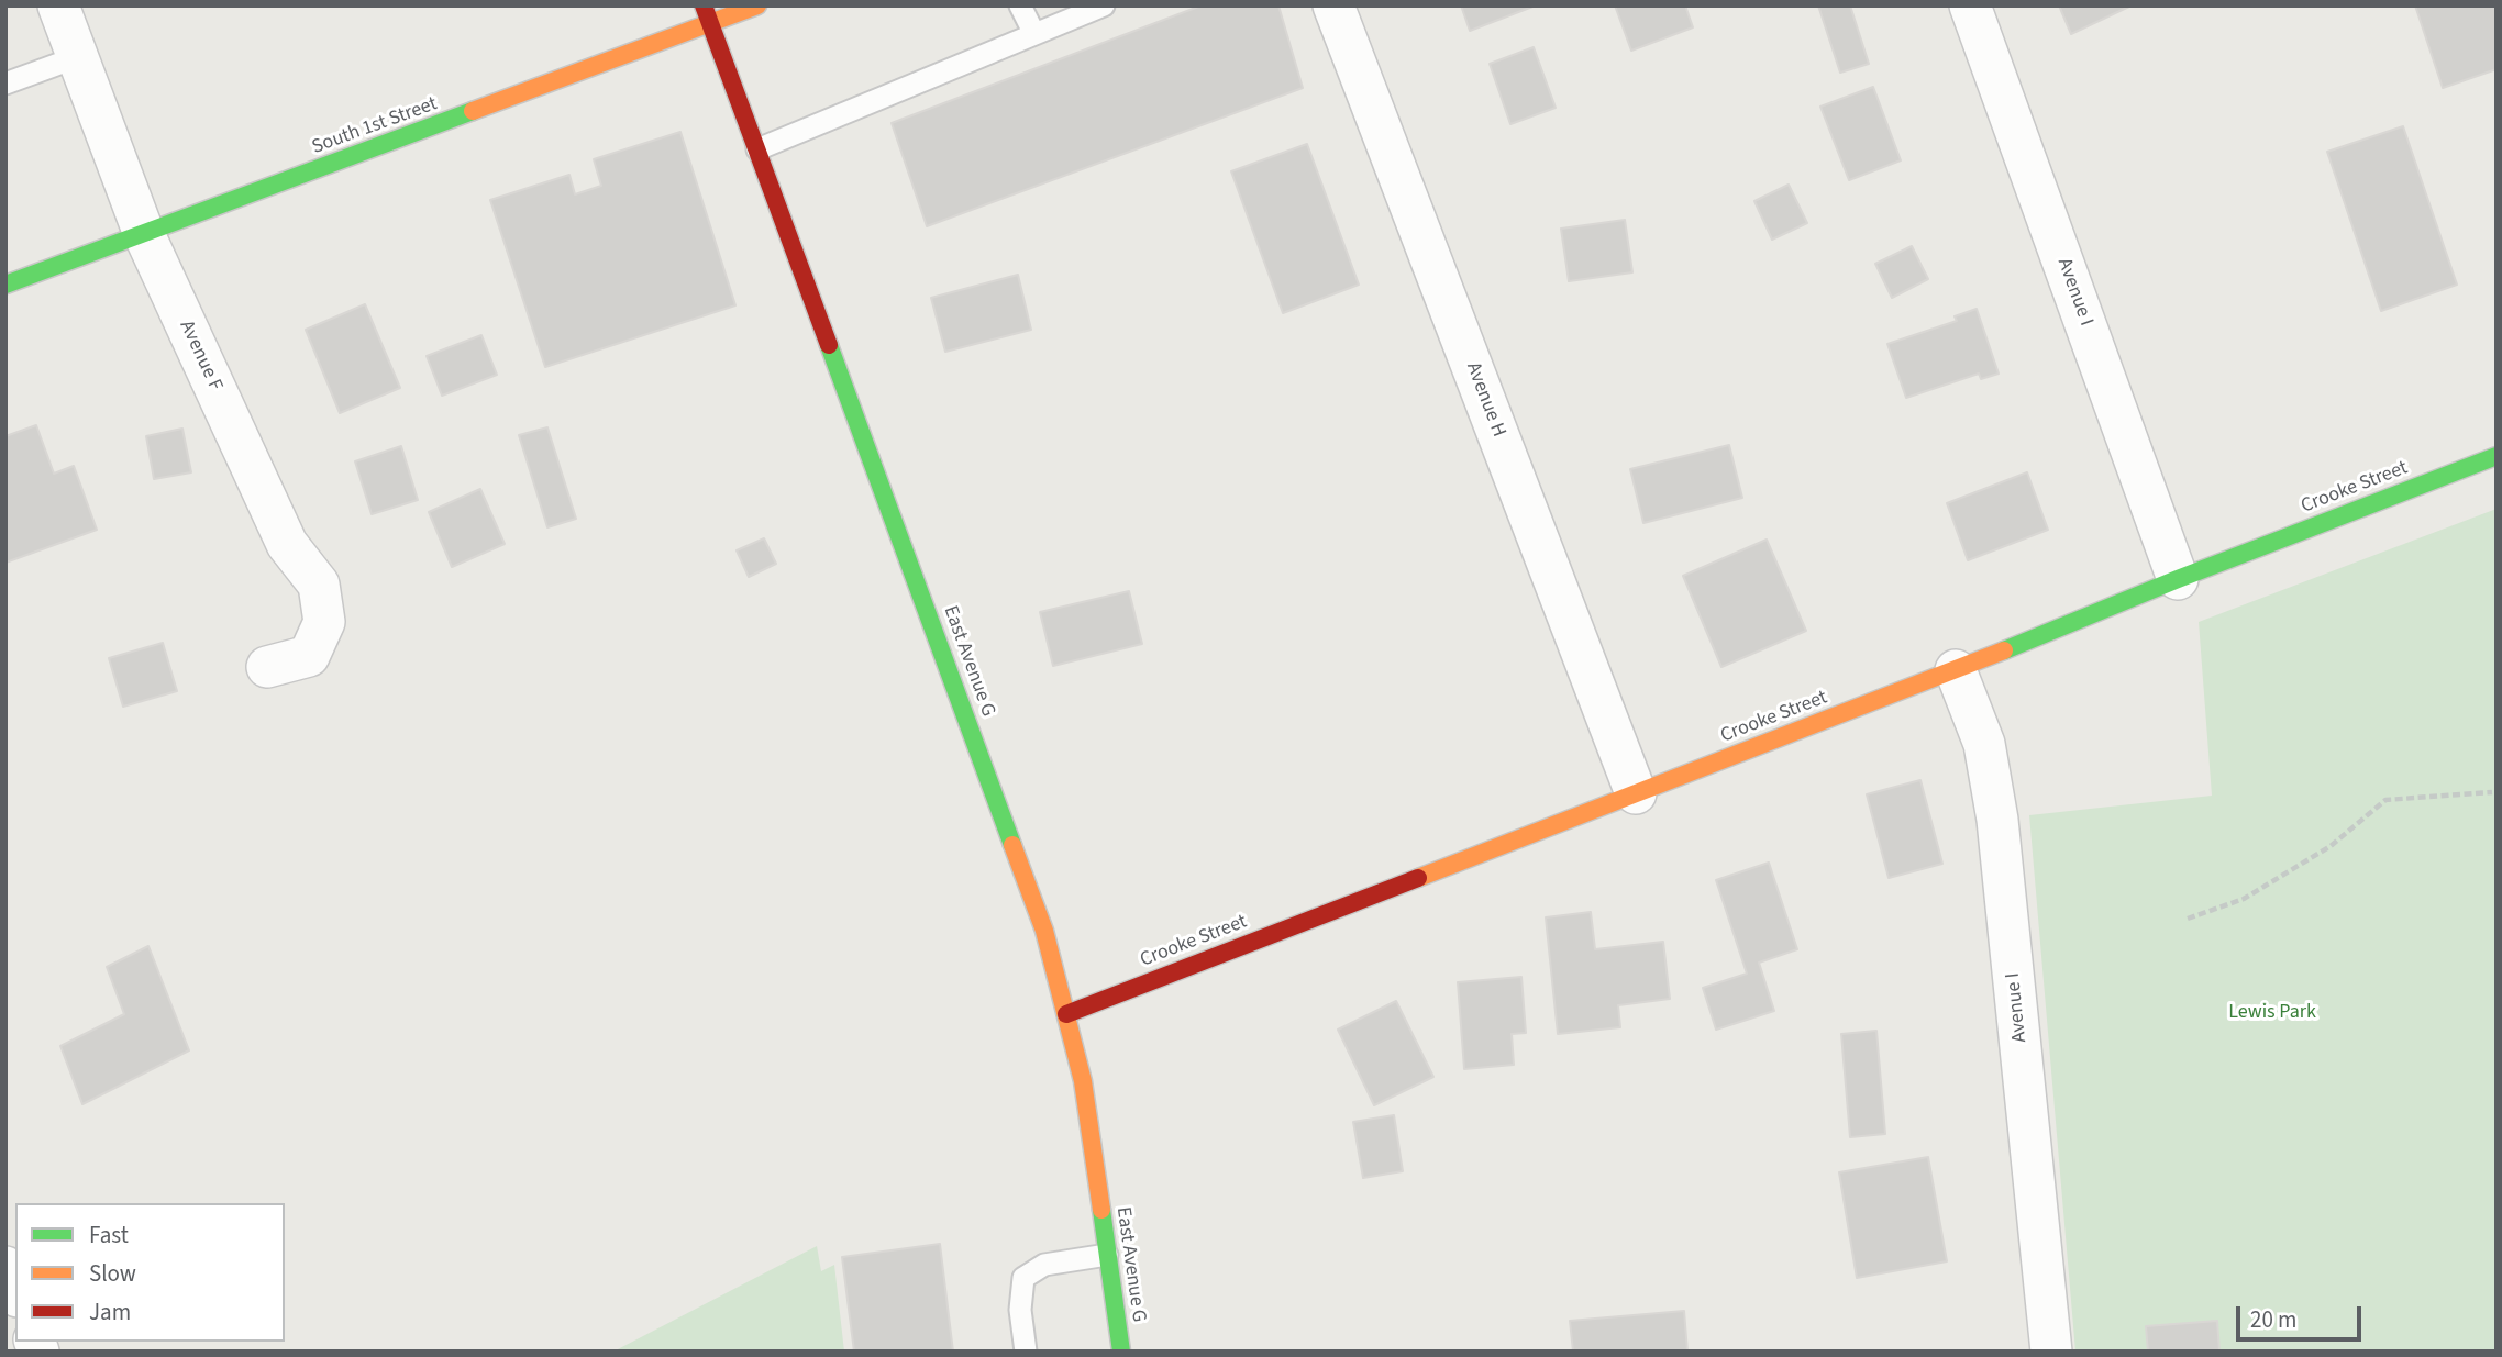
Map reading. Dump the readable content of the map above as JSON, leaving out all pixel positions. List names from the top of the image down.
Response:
{
  "streets": {
    "street": [
      "South 1st Street",
      "Avenue I",
      "Avenue F",
      "Avenue H",
      "Crooke Street",
      "East Avenue G"
    ]
  },
  "crossings": [
    ["South 1st Street", "Avenue F"],
    ["South 1st Street", "East Avenue G"],
    ["Avenue I", "Crooke Street"],
    ["Avenue H", "Crooke Street"],
    ["Crooke Street", "East Avenue G"]
  ],
  "parks": ["Lewis Park"],
  "legend": ["Fast", "Slow", "Jam"],
  "scale_bar": "20 m"
}
